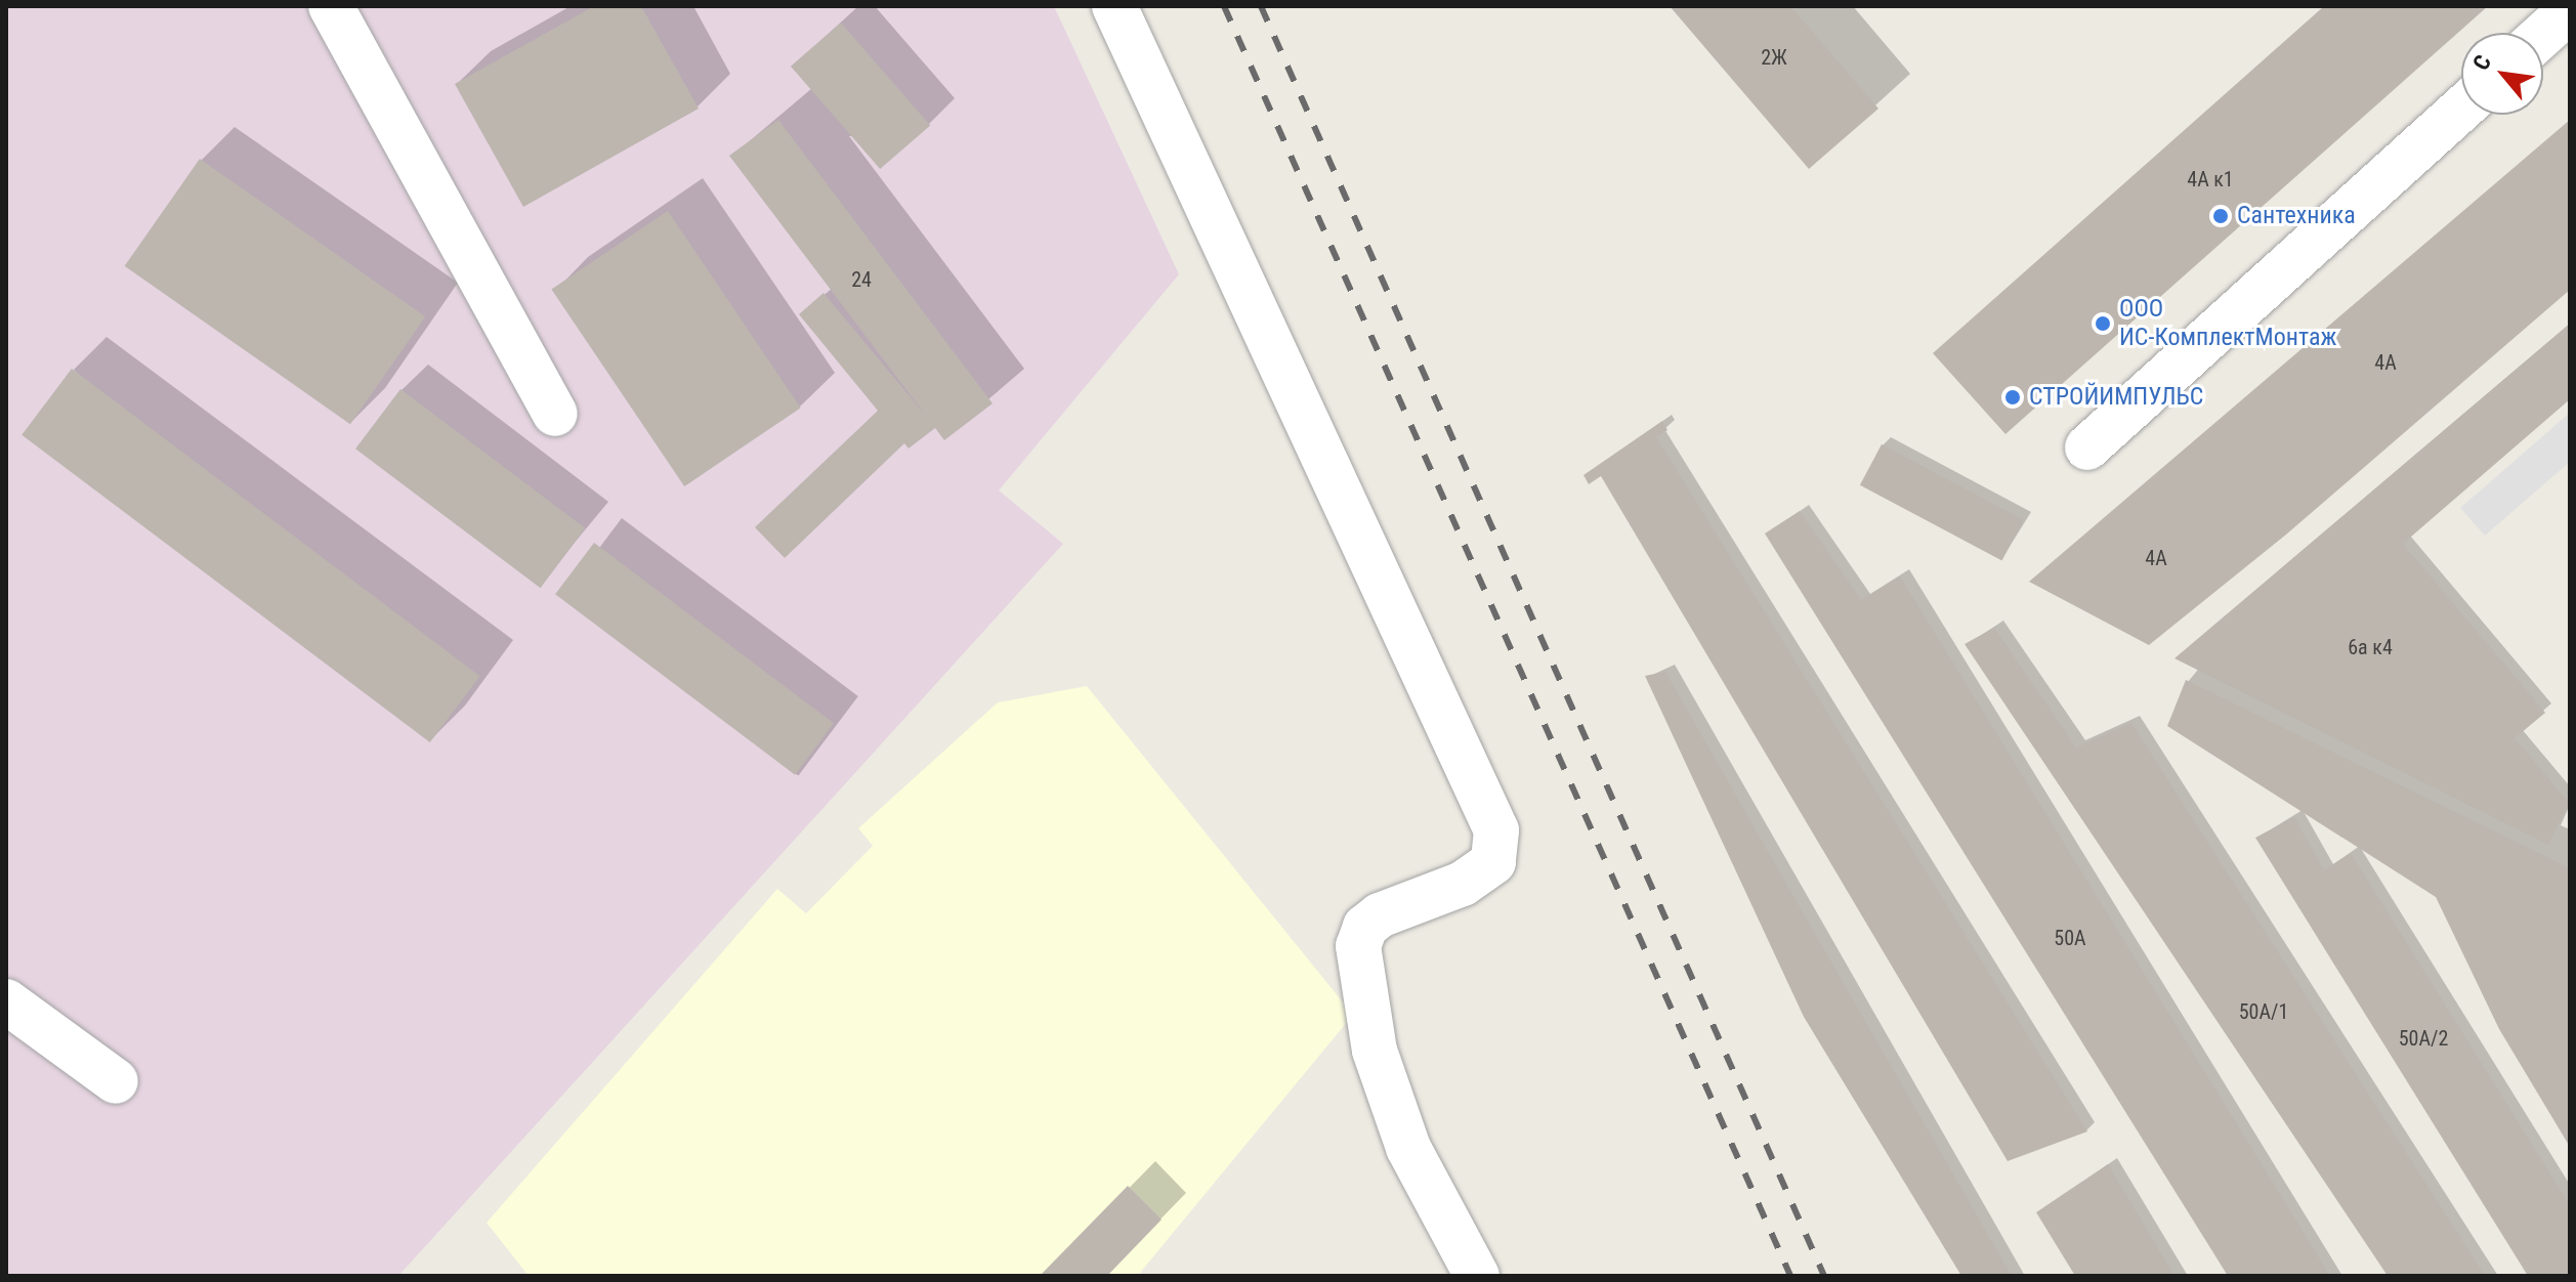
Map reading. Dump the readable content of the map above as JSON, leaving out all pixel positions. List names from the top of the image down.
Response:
{
  "places": ["Сантехника", "ООО ИС-КомплектМонтаж", "СТРОЙИМПУЛЬС"],
  "house_numbers": [
    "2Ж",
    "4А к1",
    "24",
    "4А",
    "4А",
    "6а к4",
    "50А",
    "50А/1",
    "50А/2"
  ],
  "north": "top left"
}
